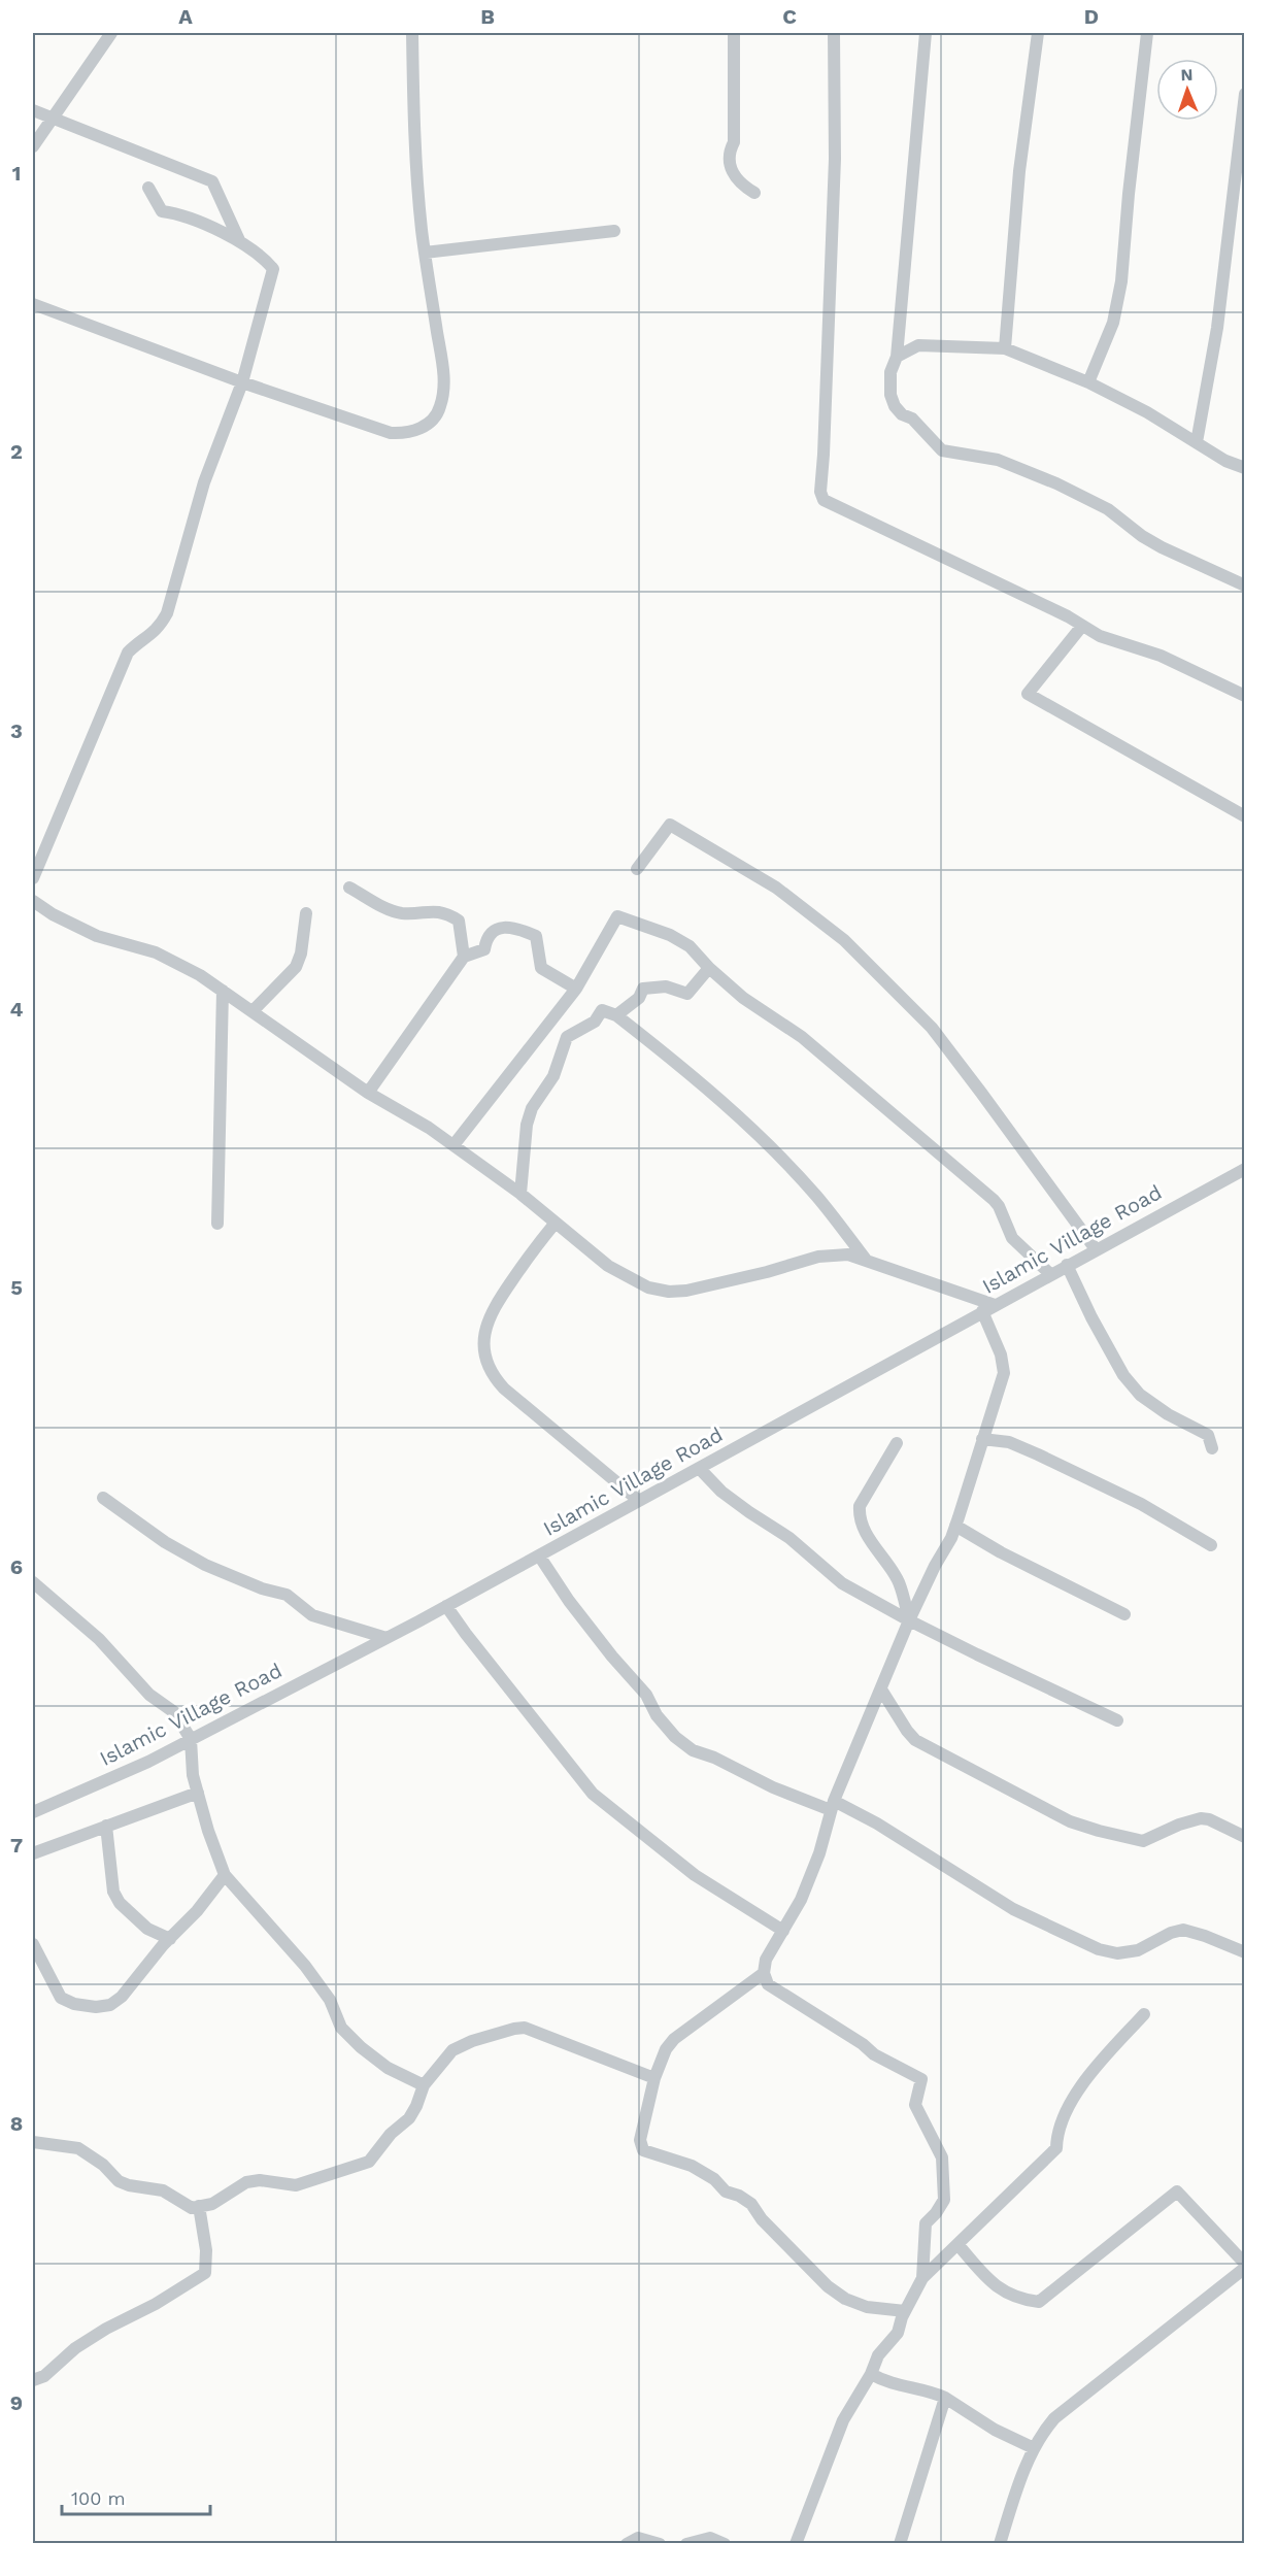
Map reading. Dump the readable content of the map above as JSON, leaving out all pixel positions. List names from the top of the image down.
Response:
{
  "streets": {
    "street": ["Islamic Village Road"]
  },
  "scale_bar": "100 m",
  "north": "top",
  "grid": {
    "columns": [
      "A",
      "B",
      "C",
      "D"
    ],
    "rows": [
      "1",
      "2",
      "3",
      "4",
      "5",
      "6",
      "7",
      "8",
      "9"
    ]
  }
}
